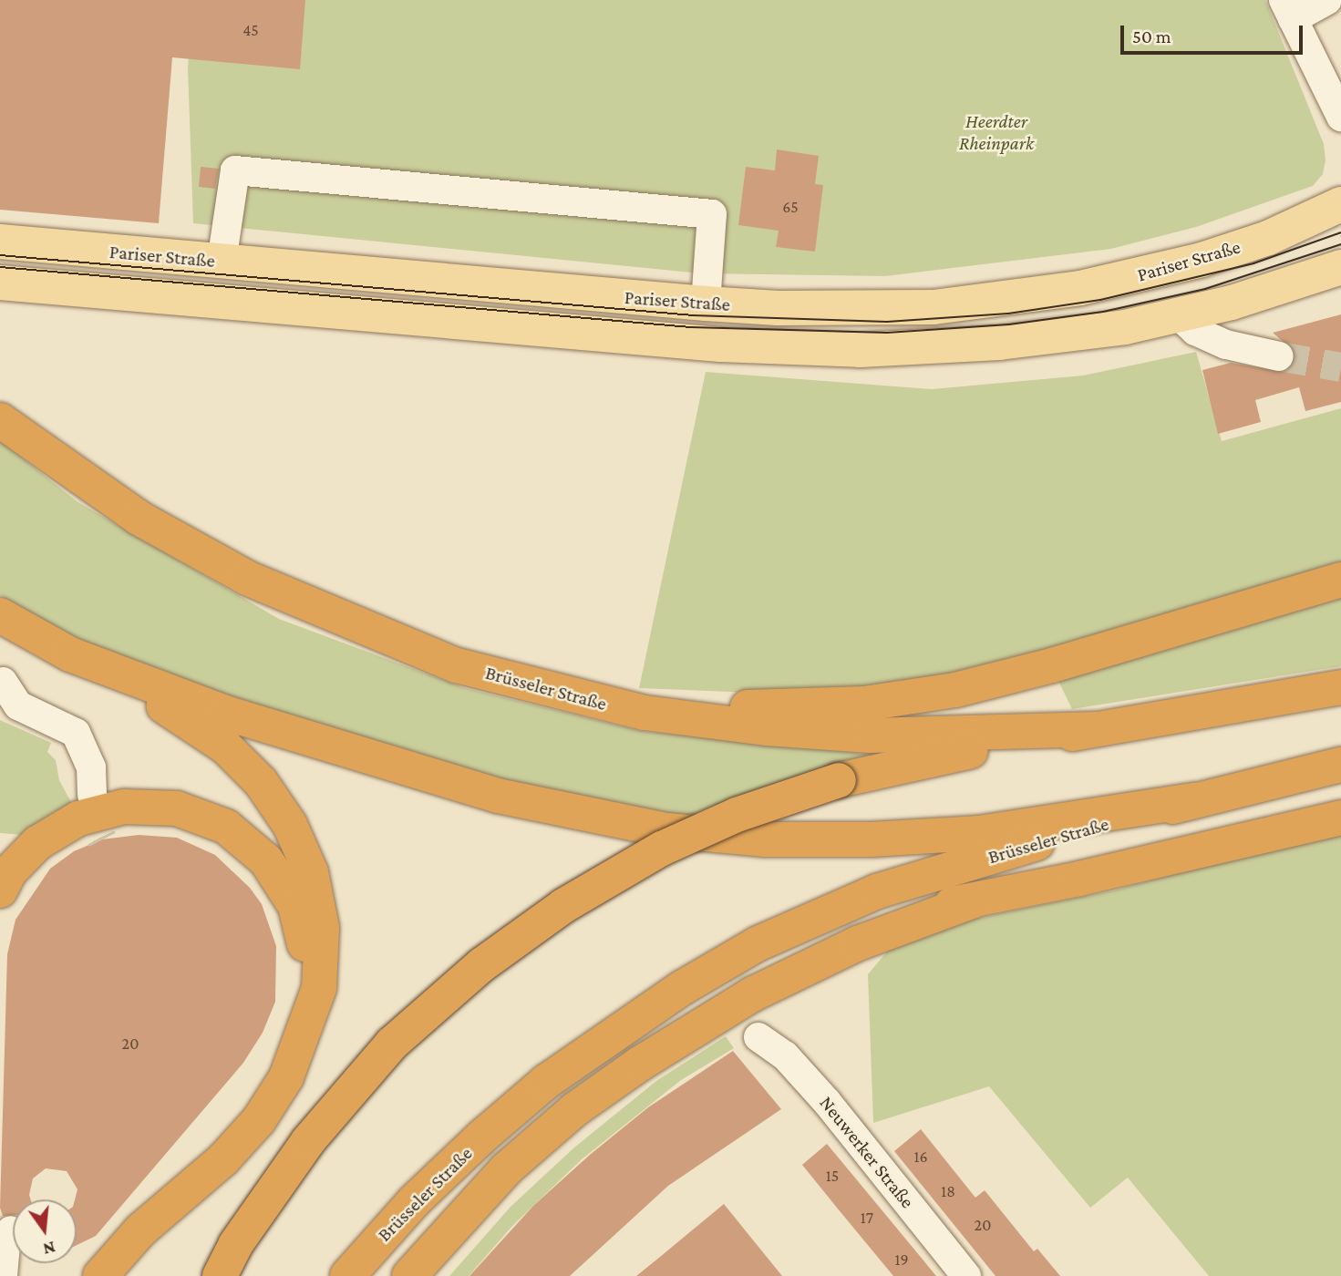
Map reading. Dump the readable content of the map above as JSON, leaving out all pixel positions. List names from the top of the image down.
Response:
{
  "streets": {
    "highway": ["Brüsseler Straße"],
    "main road": ["Pariser Straße"],
    "street": ["Neuwerker Straße"]
  },
  "parks": ["Heerdter Rheinpark"],
  "house_numbers": [
    "45",
    "65",
    "20",
    "16",
    "15",
    "18",
    "17",
    "20",
    "19"
  ],
  "scale_bar": "50 m",
  "north": "bottom"
}
